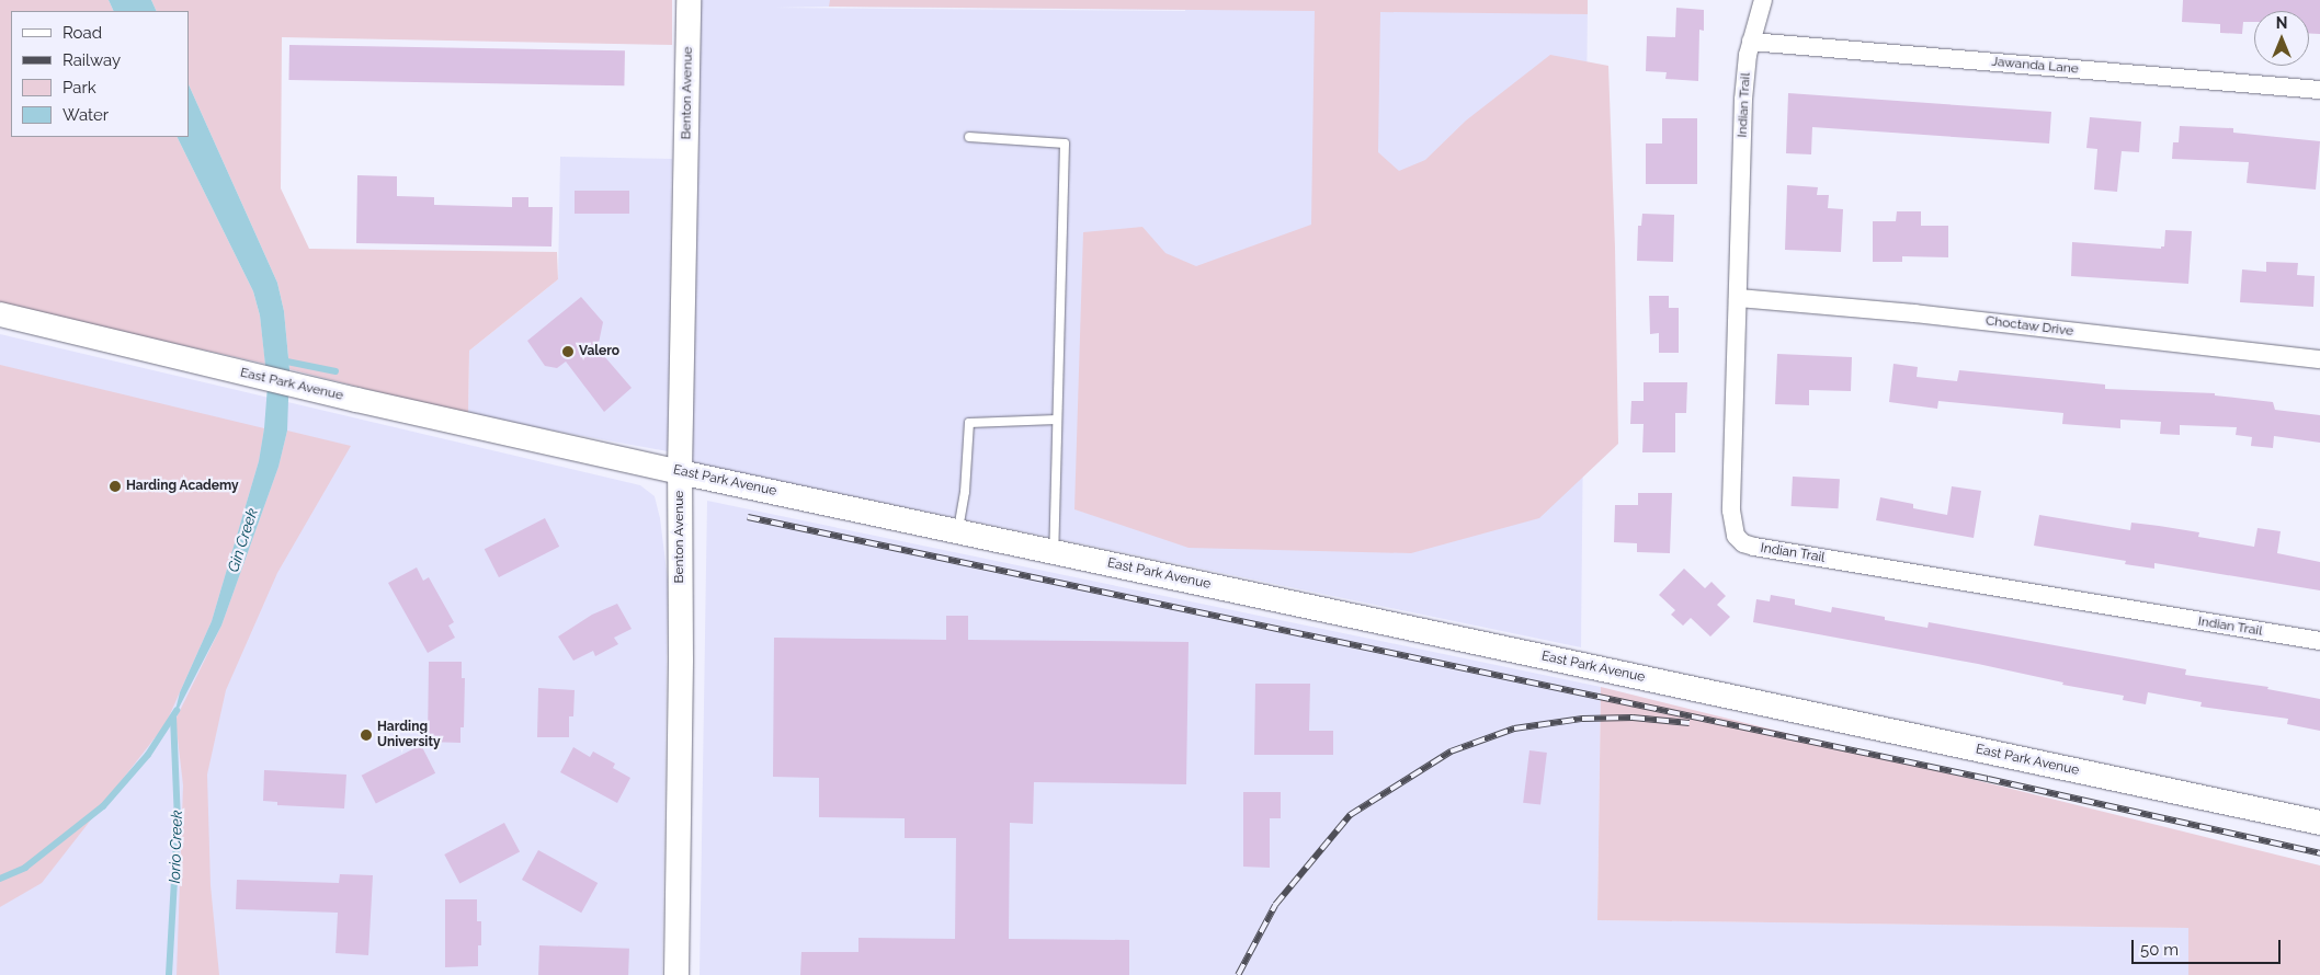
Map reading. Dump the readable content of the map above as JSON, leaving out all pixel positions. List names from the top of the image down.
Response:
{
  "streets": {
    "street": [
      "Jawanda Lane",
      "Benton Avenue",
      "Indian Trail",
      "Choctaw Drive",
      "East Park Avenue"
    ]
  },
  "crossings": [
    ["Jawanda Lane", "Indian Trail"],
    ["Benton Avenue", "East Park Avenue"],
    ["Indian Trail", "Choctaw Drive"]
  ],
  "water": ["Gin Creek", "Iorio Creek"],
  "places": ["Valero", "Harding Academy", "Harding University"],
  "legend": [
    "Road",
    "Railway",
    "Park",
    "Water"
  ],
  "scale_bar": "50 m",
  "north": "top"
}
